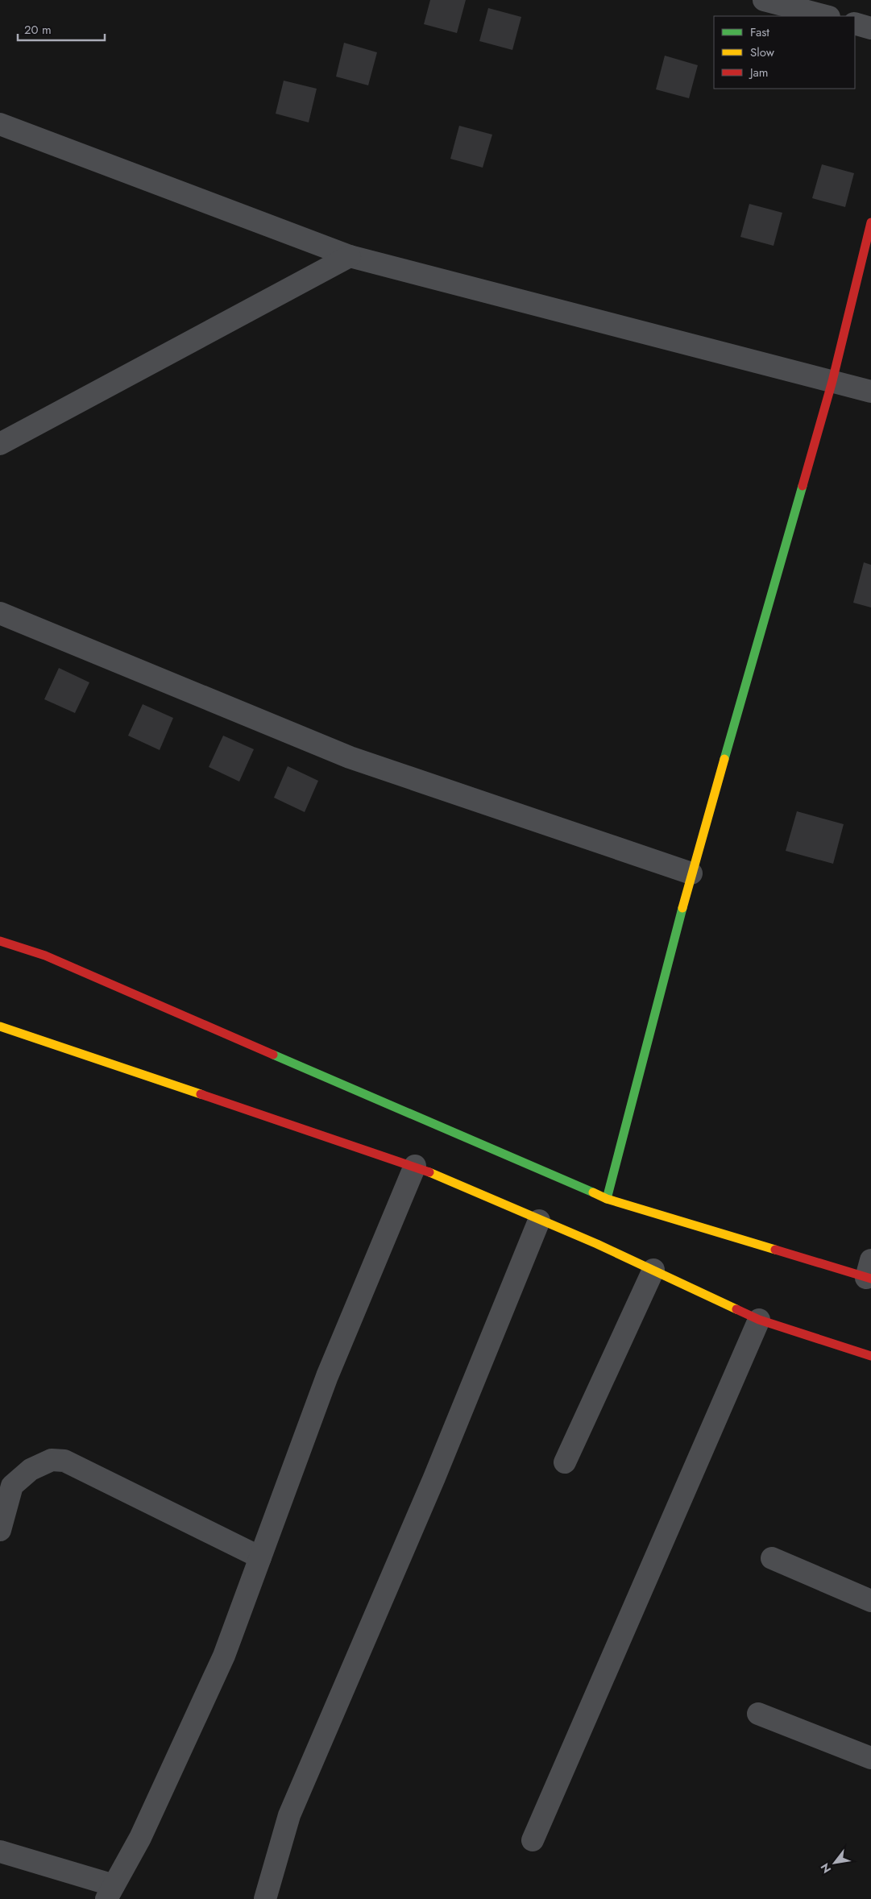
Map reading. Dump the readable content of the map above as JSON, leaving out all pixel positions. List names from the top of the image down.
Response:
{
  "legend": ["Fast", "Slow", "Jam"],
  "scale_bar": "20 m",
  "north": "bottom left"
}
